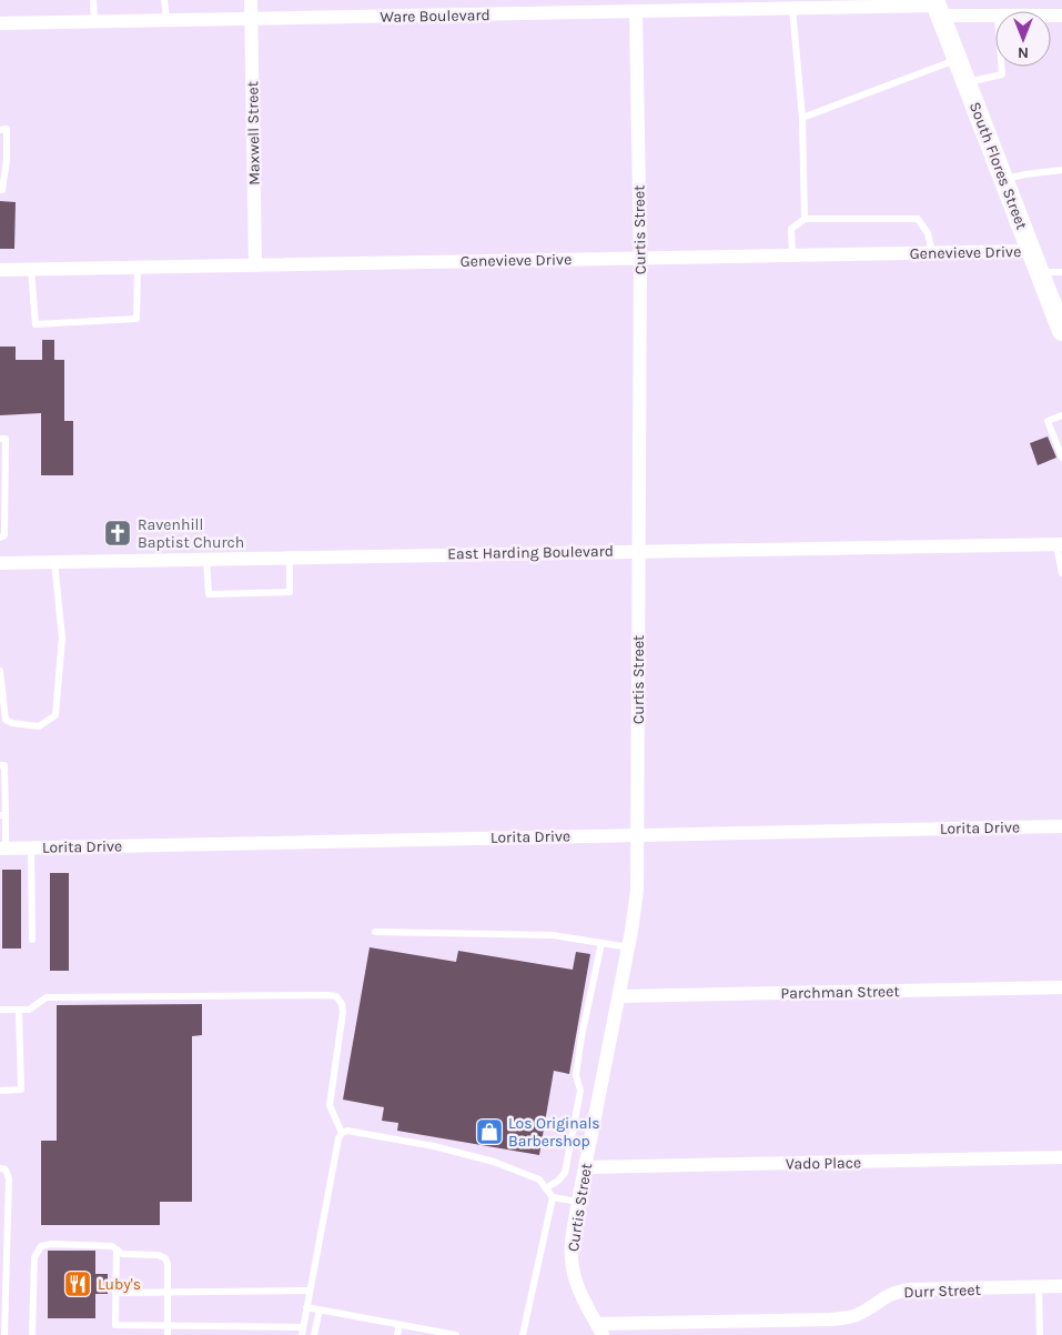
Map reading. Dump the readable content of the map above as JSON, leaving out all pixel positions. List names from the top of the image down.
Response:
{
  "streets": {
    "main road": ["South Flores Street"],
    "street": [
      "Ware Boulevard",
      "Maxwell Street",
      "Curtis Street",
      "Genevieve Drive",
      "East Harding Boulevard",
      "Lorita Drive",
      "Parchman Street",
      "Vado Place",
      "Durr Street"
    ]
  },
  "crossings": [
    ["Ware Boulevard", "Maxwell Street"],
    ["Ware Boulevard", "South Flores Street"],
    ["Ware Boulevard", "Curtis Street"],
    ["Maxwell Street", "Genevieve Drive"],
    ["South Flores Street", "Genevieve Drive"],
    ["Curtis Street", "Genevieve Drive"],
    ["Curtis Street", "East Harding Boulevard"],
    ["Curtis Street", "Lorita Drive"],
    ["Curtis Street", "Parchman Street"],
    ["Curtis Street", "Vado Place"],
    ["Curtis Street", "Durr Street"]
  ],
  "places": {
    "church": ["Ravenhill Baptist Church"],
    "shop": ["Los Originals Barbershop"],
    "restaurant": ["Luby's"]
  },
  "north": "bottom"
}
